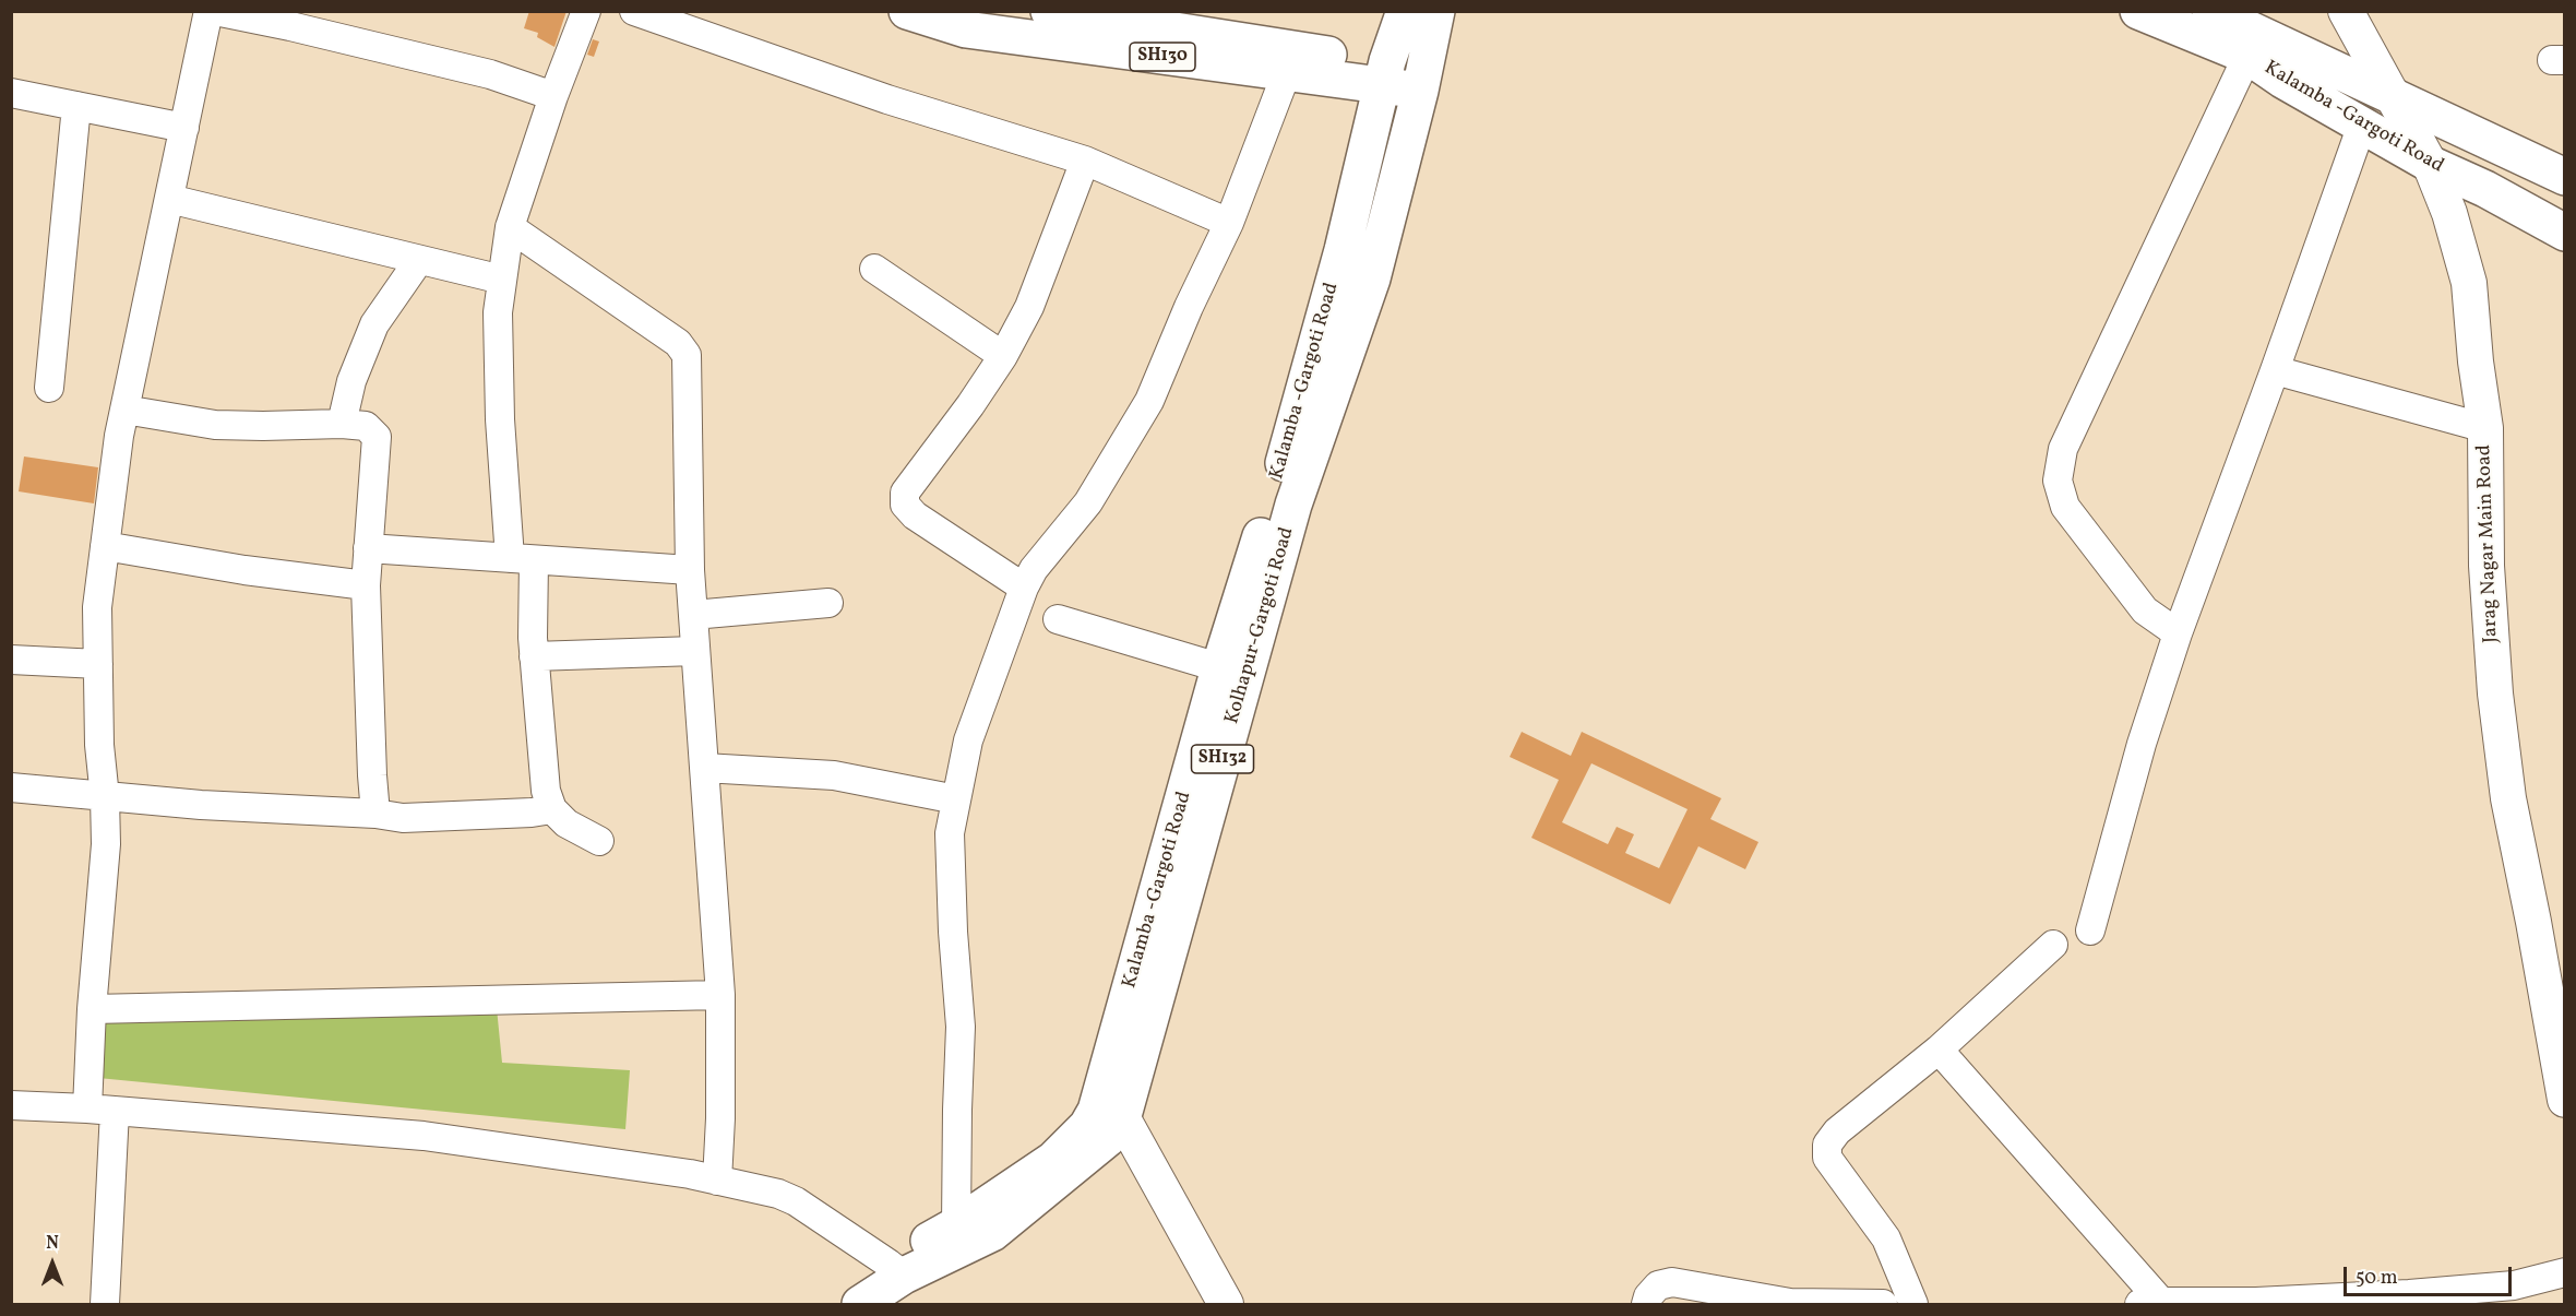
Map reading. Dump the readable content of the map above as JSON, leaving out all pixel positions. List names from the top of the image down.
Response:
{
  "streets": {
    "main road": [
      "SH130",
      "Kalamba -Gargoti Road",
      "Kolhapur-Gargoti Road",
      "SH132"
    ],
    "street": ["Jarag Nagar Main Road"]
  },
  "crossings": [
    ["SH130", "Kalamba -Gargoti Road"],
    ["SH130", "Kolhapur-Gargoti Road"],
    ["Kalamba -Gargoti Road", "Jarag Nagar Main Road"],
    ["Kalamba -Gargoti Road", "Kolhapur-Gargoti Road"]
  ],
  "scale_bar": "50 m",
  "north": "top"
}
